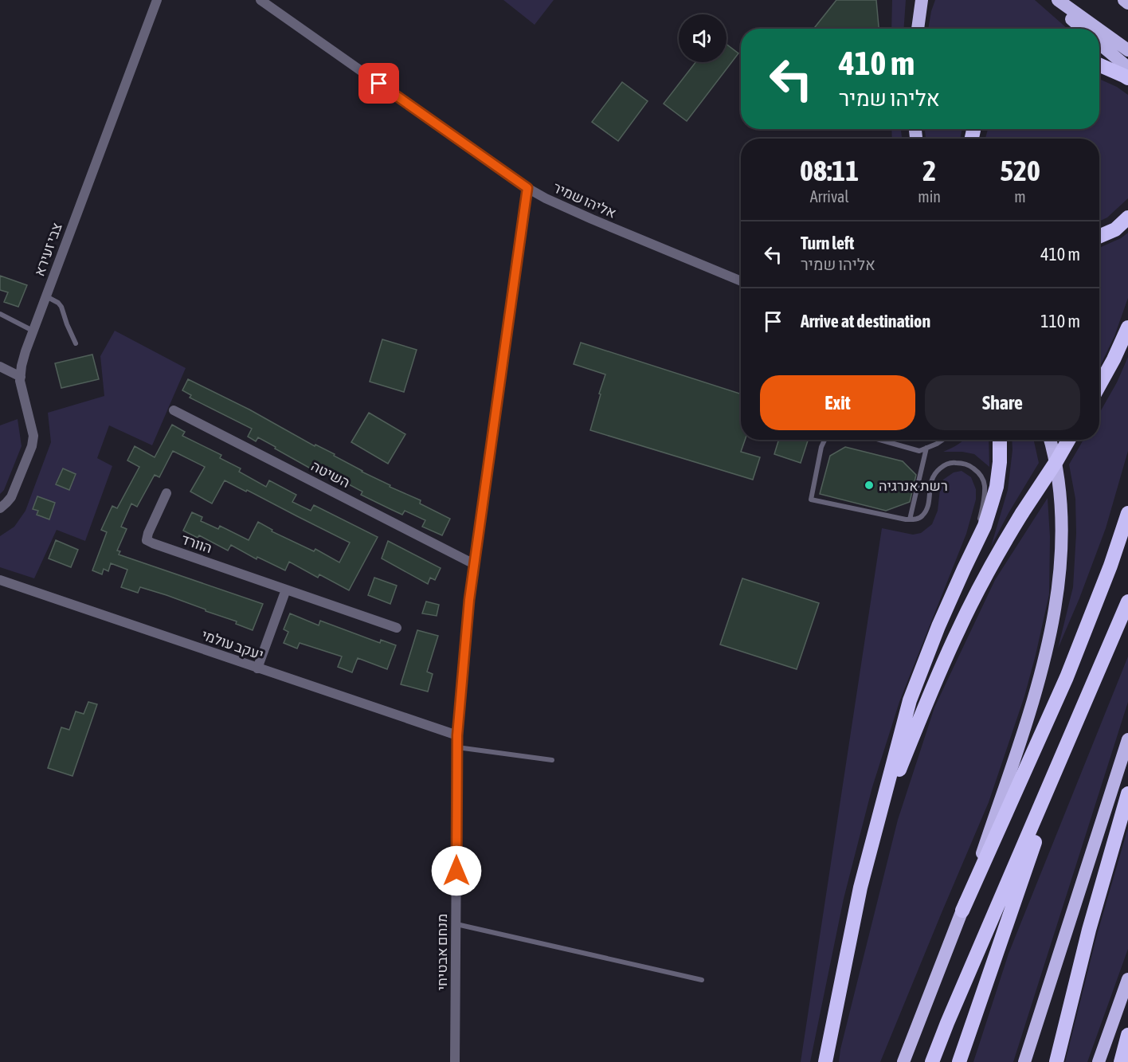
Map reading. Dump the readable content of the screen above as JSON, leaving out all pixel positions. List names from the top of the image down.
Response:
{
  "streets": {
    "street": [
      "אליהו שמיר",
      "צבי זעירא",
      "השיטה",
      "הוורד",
      "יעקב עולמי",
      "מנחם אבטיחי"
    ]
  },
  "crossings": [
    ["אליהו שמיר", "מנחם אבטיחי"],
    ["השיטה", "מנחם אבטיחי"],
    ["יעקב עולמי", "מנחם אבטיחי"]
  ],
  "places": ["רשת אנרגיה"],
  "page": {
    "turn": ["410 m", "אליהו שמיר"],
    "eta": [
      "08:11",
      "Arrival",
      "2",
      "min",
      "520",
      "m"
    ],
    "list": [
      {
        "name": "Turn left",
        "note": "אליהו שמיר",
        "value": "410 m"
      },
      {
        "name": "Arrive at destination",
        "value": "110 m"
      }
    ],
    "buttons": ["Exit", "Share"]
  }
}
